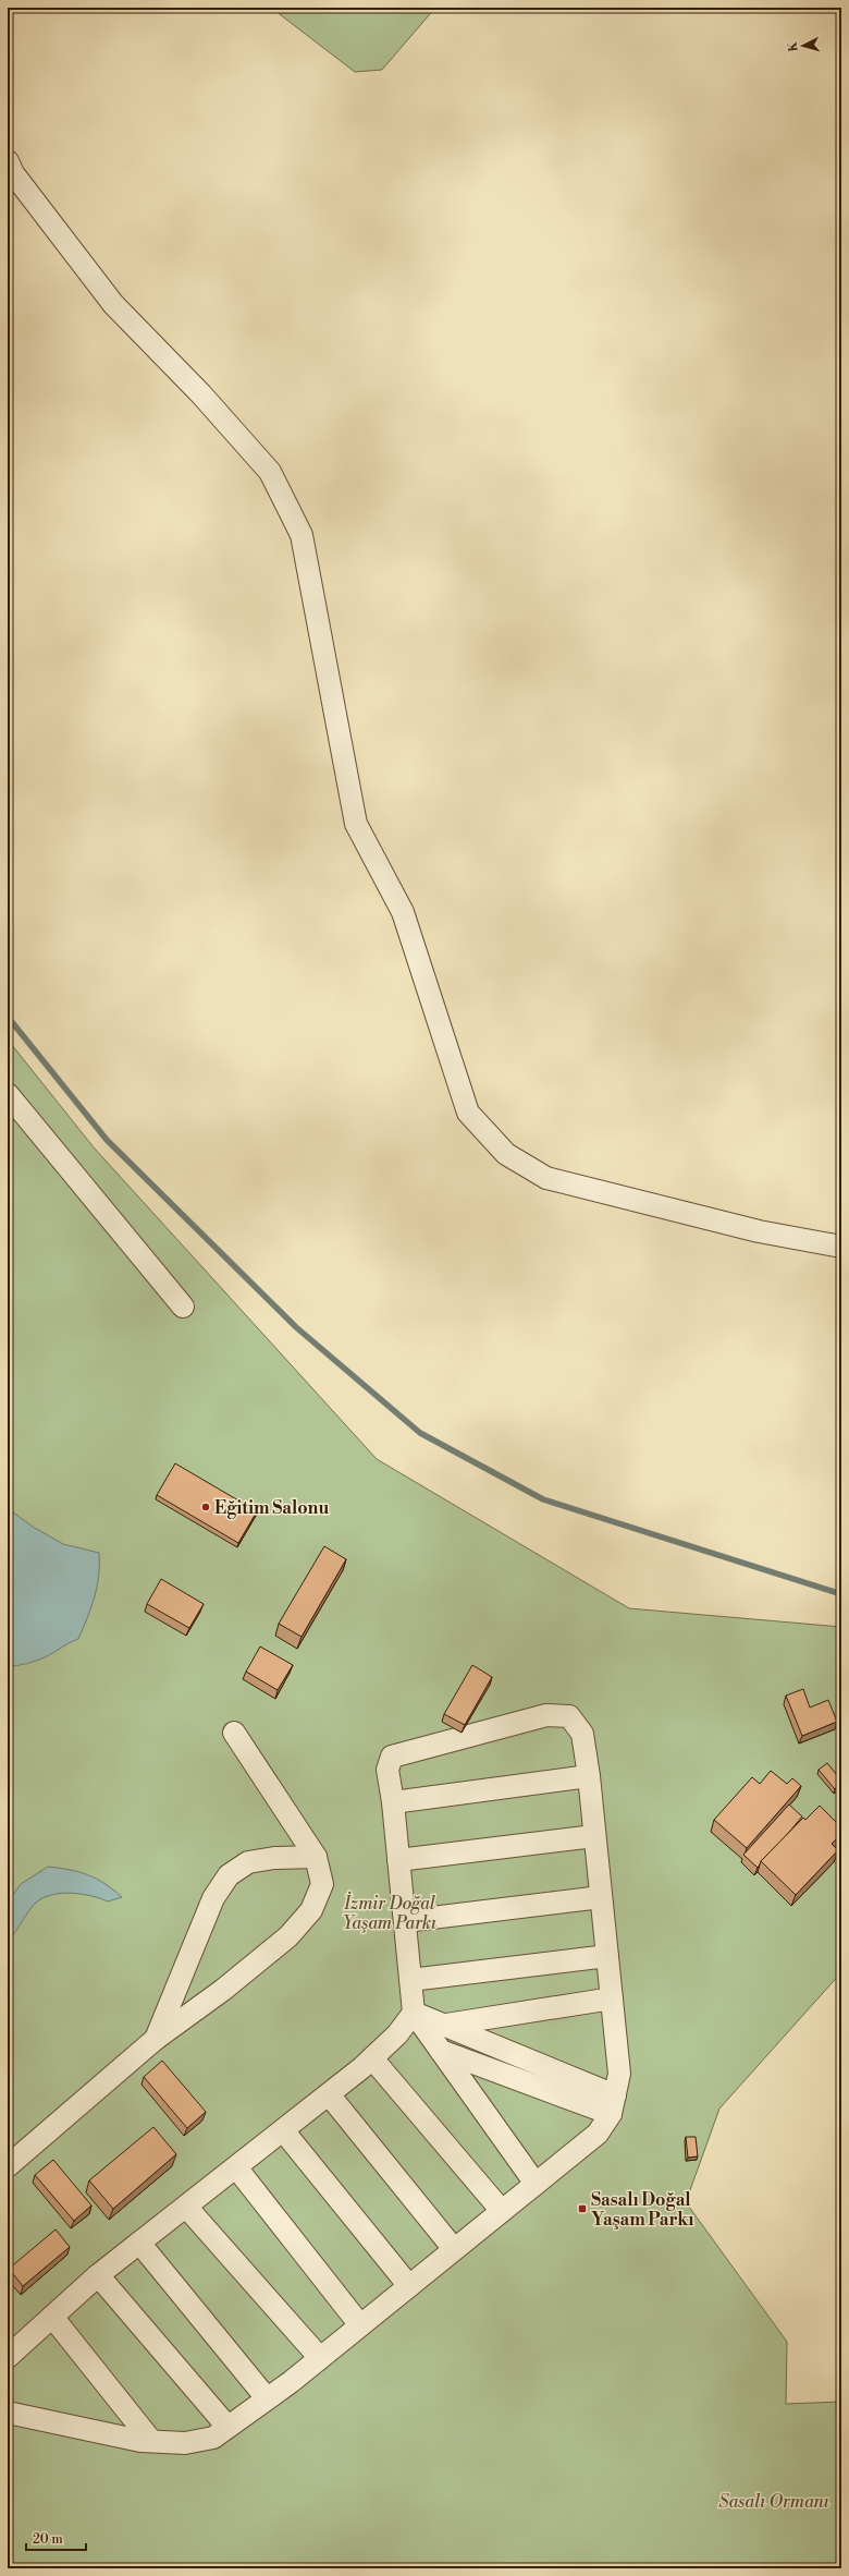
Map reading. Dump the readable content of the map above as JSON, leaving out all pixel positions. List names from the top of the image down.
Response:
{
  "parks": ["İzmir Doğal Yaşam Parkı", "Sasalı Ormanı"],
  "places": {
    "other": ["Eğitim Salonu"],
    "transit": ["Sasalı Doğal Yaşam Parkı"]
  },
  "scale_bar": "20 m",
  "north": "left"
}
